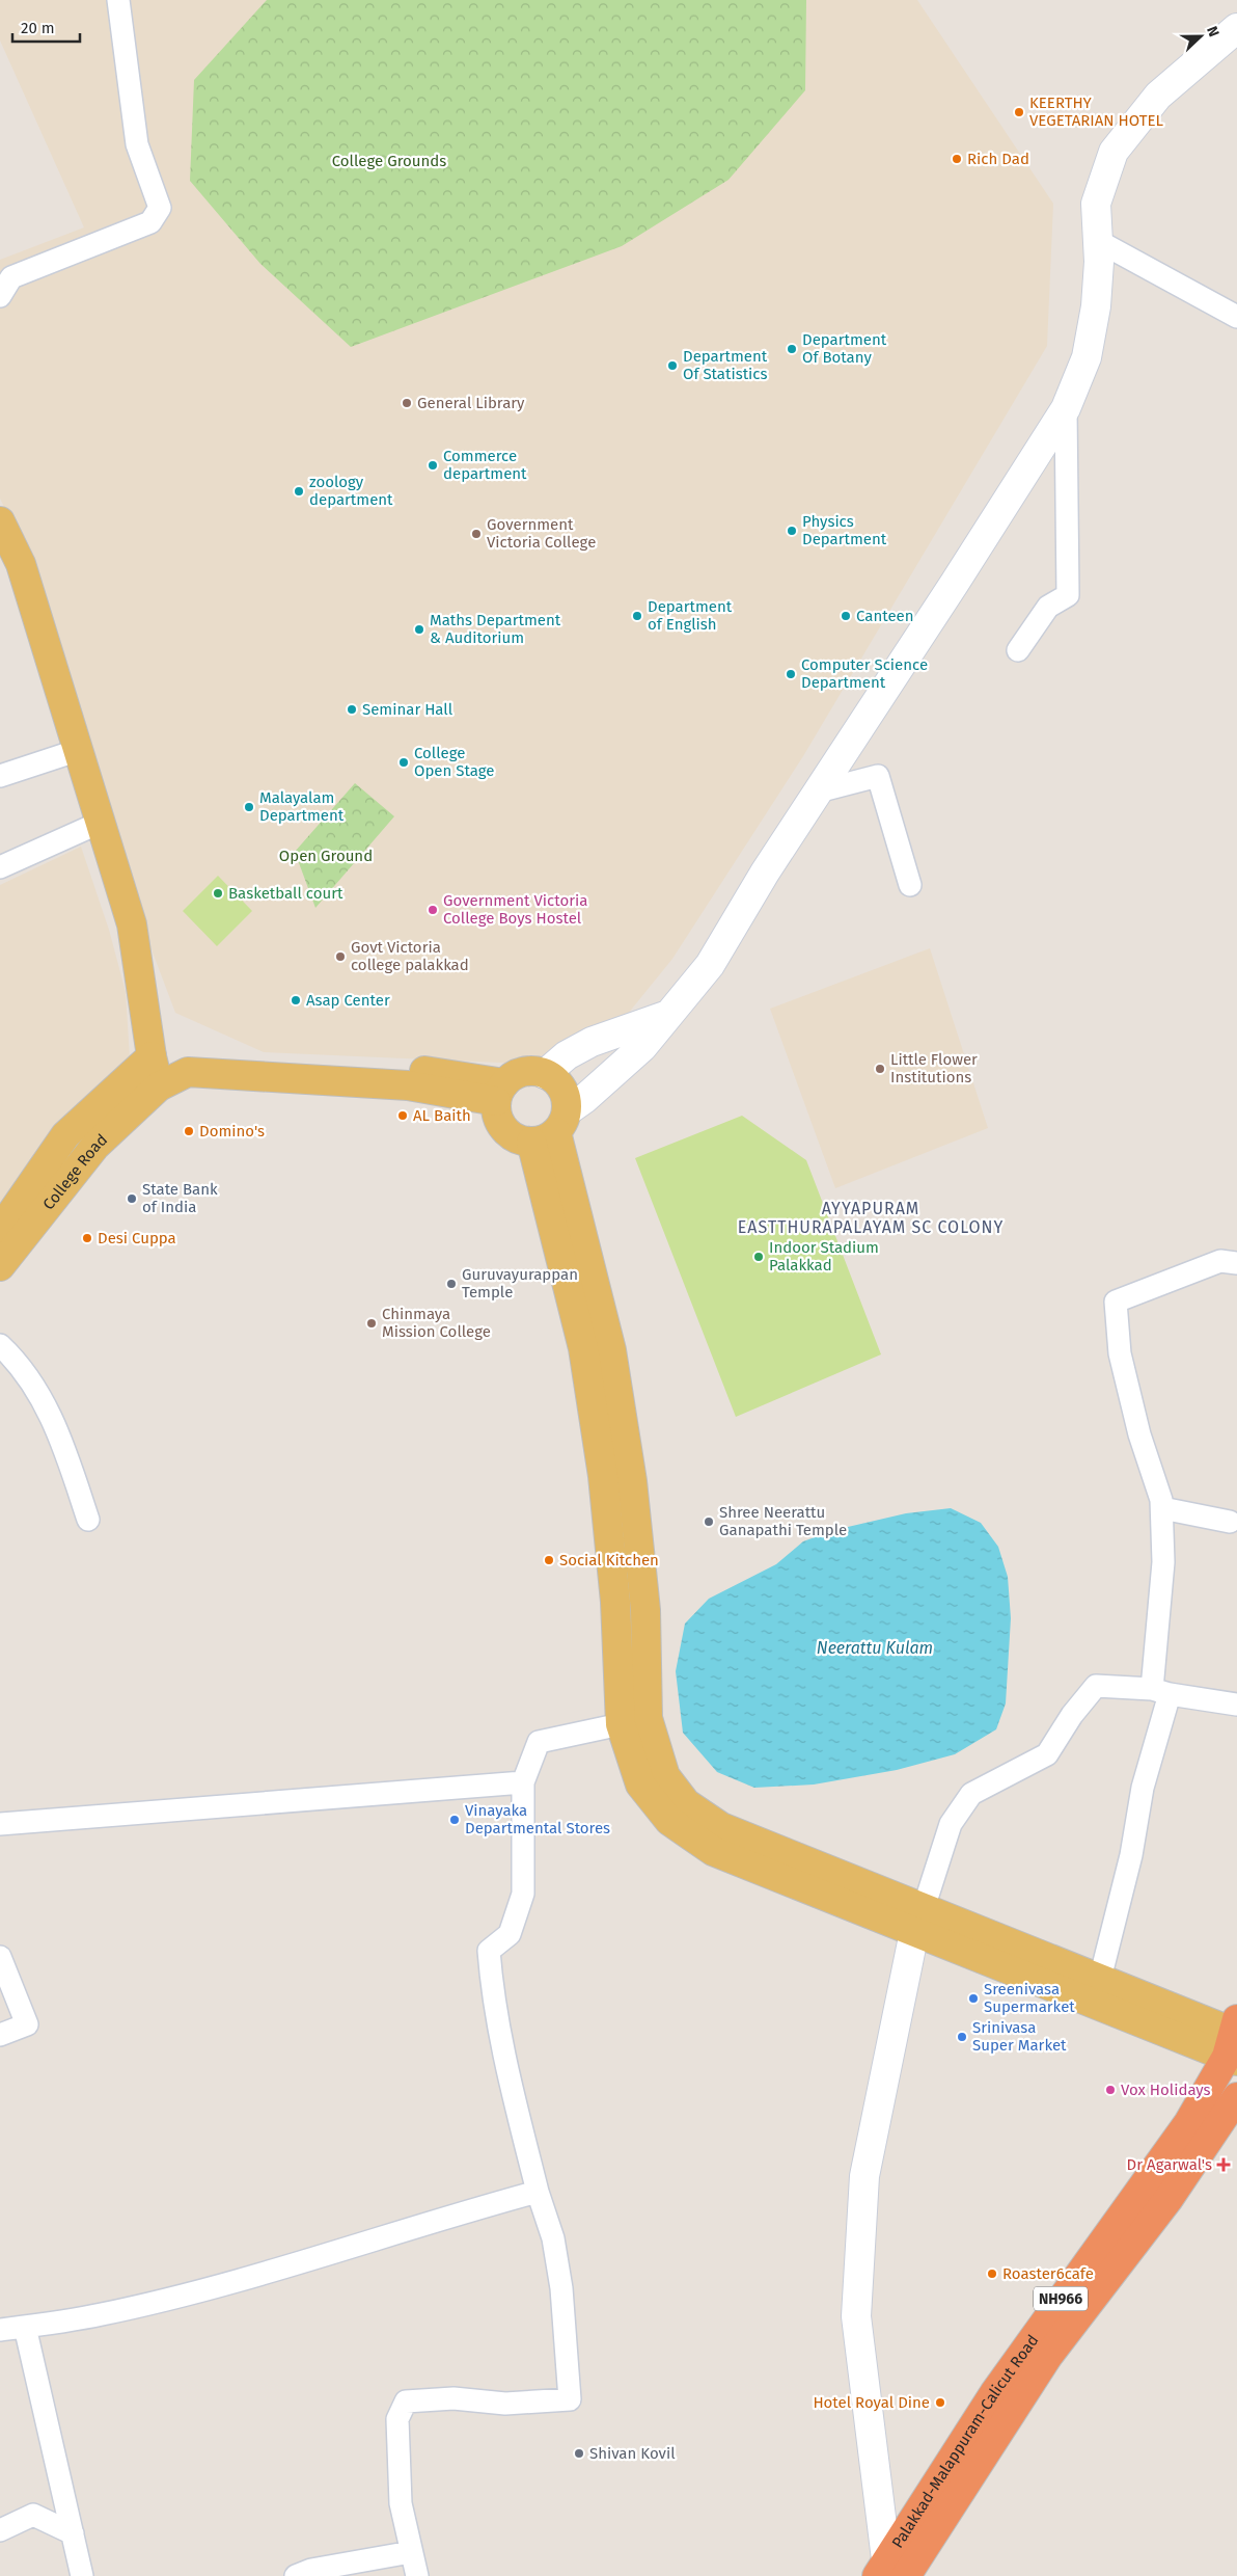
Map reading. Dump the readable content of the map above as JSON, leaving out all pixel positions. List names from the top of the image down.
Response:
{
  "streets": {
    "highway": ["NH966", "Palakkad-Malappuram-Calicut Road"],
    "main road": ["College Road"]
  },
  "districts": ["AYYAPURAM EASTTHURAPALAYAM SC COLONY"],
  "water": ["Neerattu Kulam"],
  "parks": ["College Grounds", "Open Ground"],
  "places": {
    "other": [
      "KEERTHY VEGETARIAN HOTEL",
      "Rich Dad",
      "Department Of Botany",
      "Department Of Statistics",
      "General Library",
      "Commerce department",
      "zoology department",
      "Physics Department",
      "Government Victoria College",
      "Department of English",
      "Canteen",
      "Maths Department & Auditorium",
      "Computer Science Department",
      "Seminar Hall",
      "College Open Stage",
      "Malayalam Department",
      "Basketball court",
      "Government Victoria College Boys Hostel",
      "Govt Victoria college palakkad",
      "Asap Center",
      "Little Flower Institutions",
      "AL Baith",
      "Domino's",
      "State Bank of India",
      "Desi Cuppa",
      "Indoor Stadium Palakkad",
      "Guruvayurappan Temple",
      "Chinmaya Mission College",
      "Shree Neerattu Ganapathi Temple",
      "Social Kitchen",
      "Vinayaka Departmental Stores",
      "Sreenivasa Supermarket",
      "Srinivasa Super Market",
      "Vox Holidays",
      "Roaster6cafe",
      "Hotel Royal Dine",
      "Shivan Kovil"
    ],
    "health": ["Dr Agarwal's"]
  },
  "scale_bar": "20 m",
  "north": "right"
}
